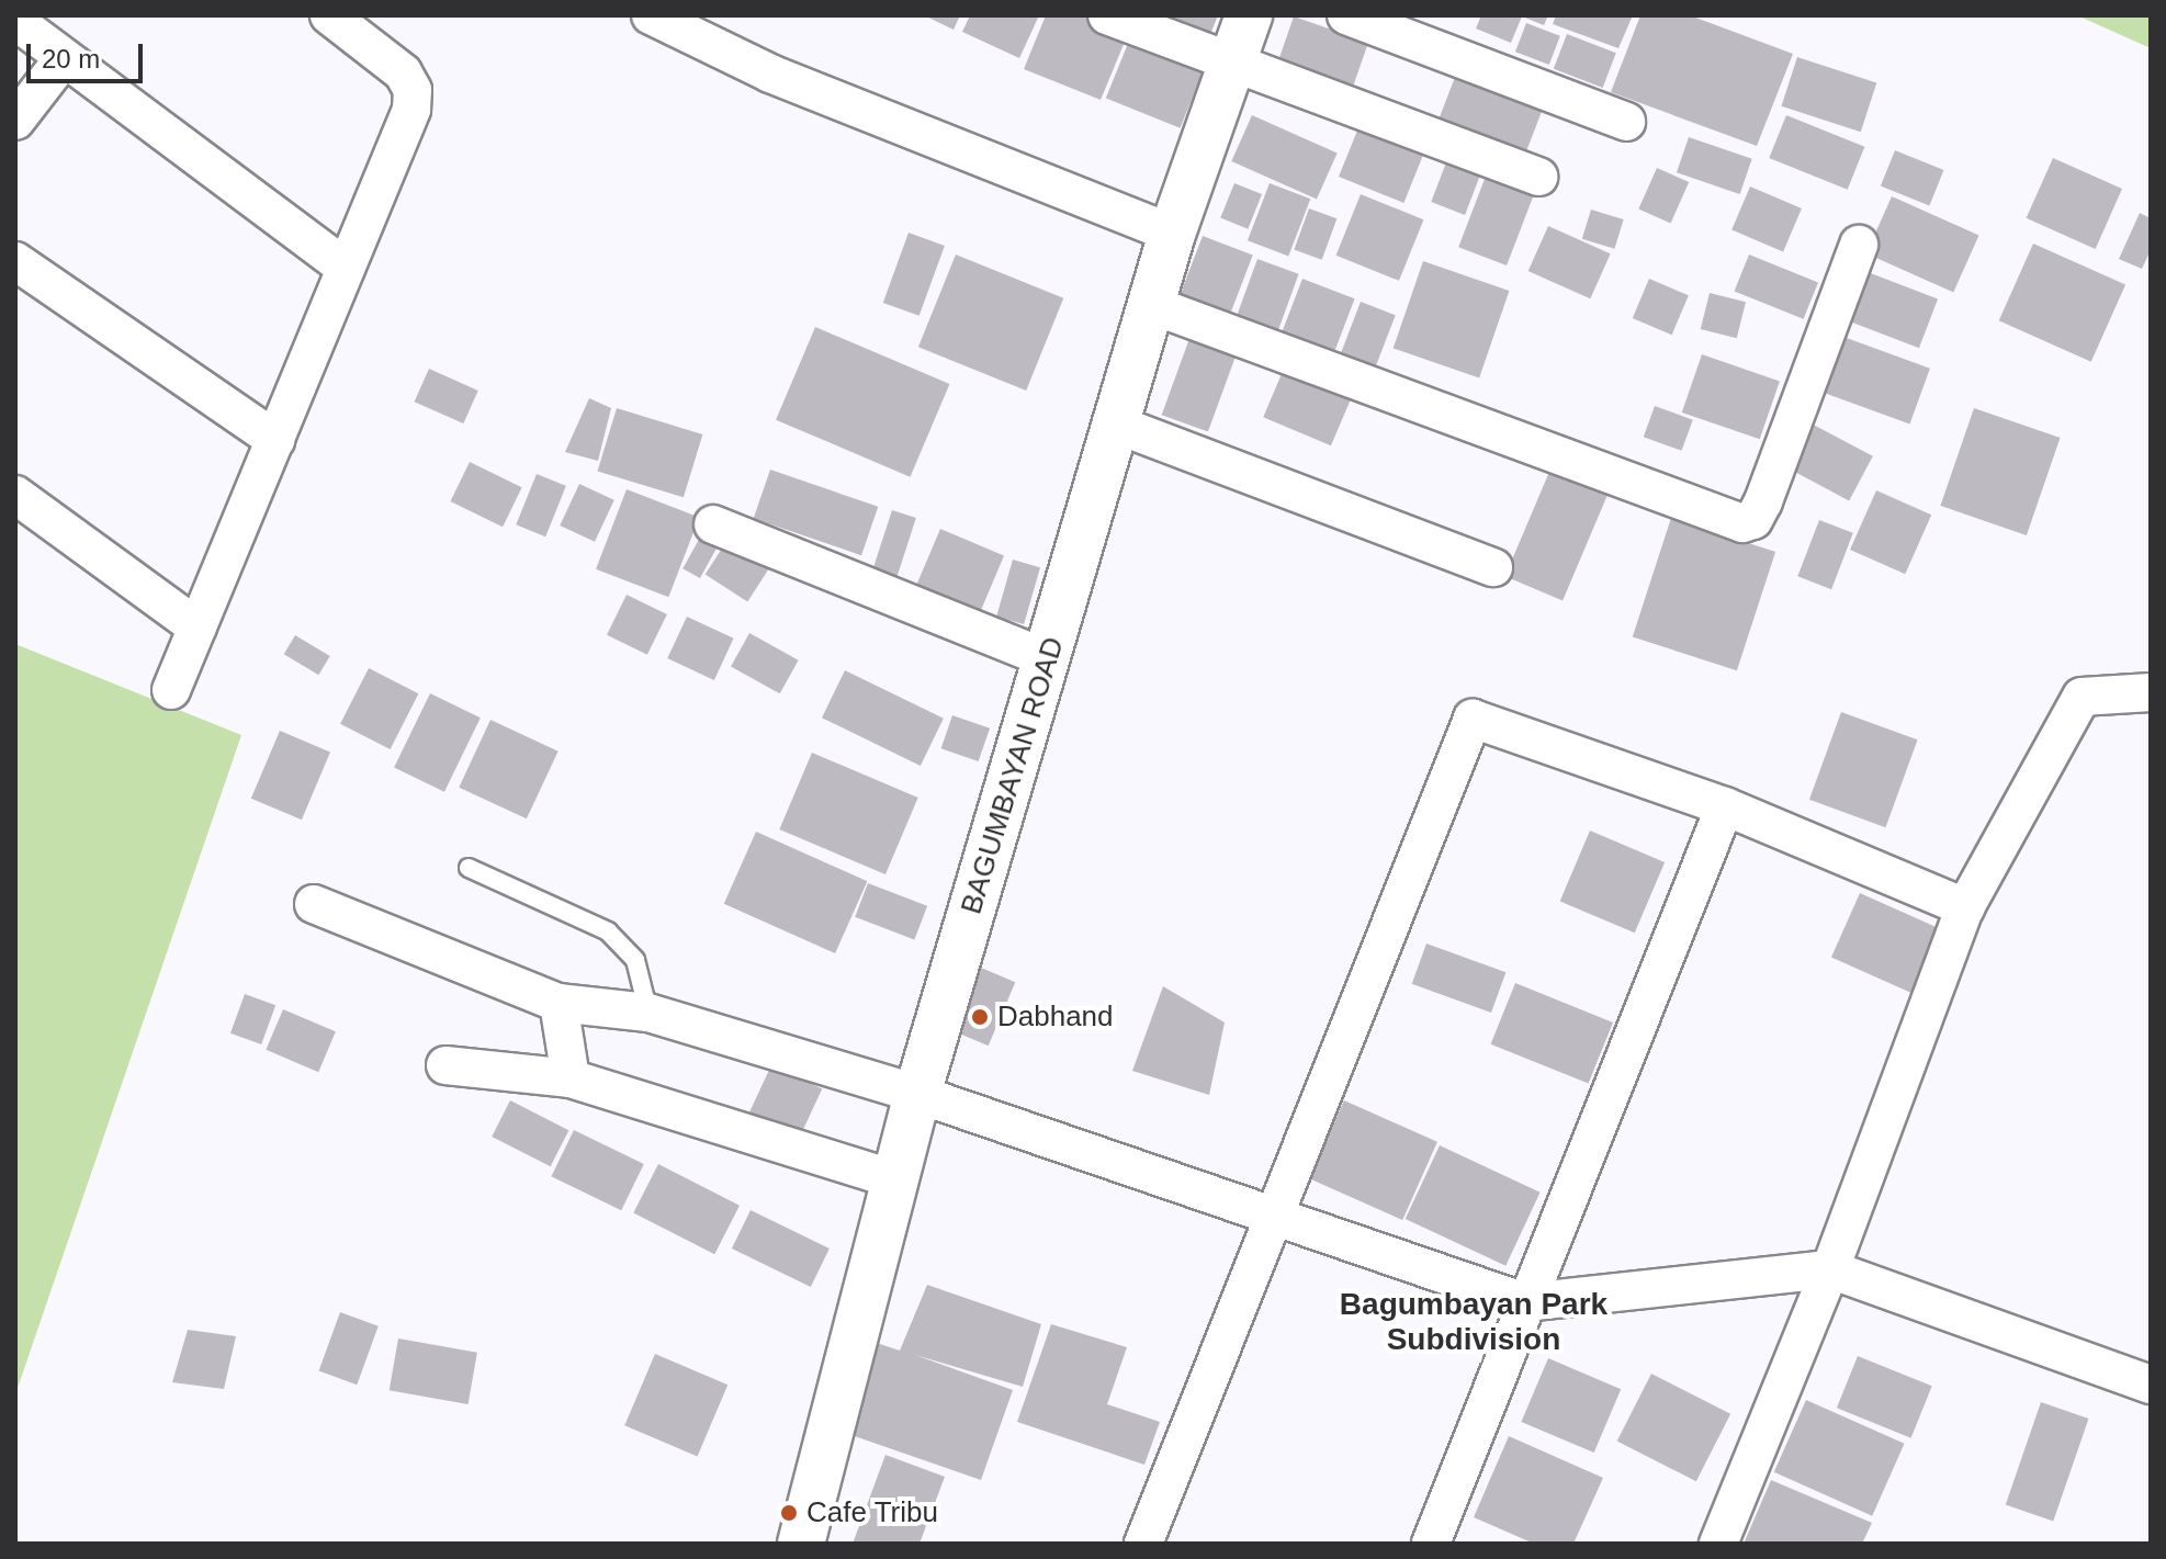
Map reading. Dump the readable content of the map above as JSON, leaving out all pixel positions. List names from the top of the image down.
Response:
{
  "streets": {
    "street": ["BAGUMBAYAN ROAD"]
  },
  "districts": ["Bagumbayan Park Subdivision"],
  "places": ["Dabhand", "Cafe Tribu"],
  "scale_bar": "20 m"
}
